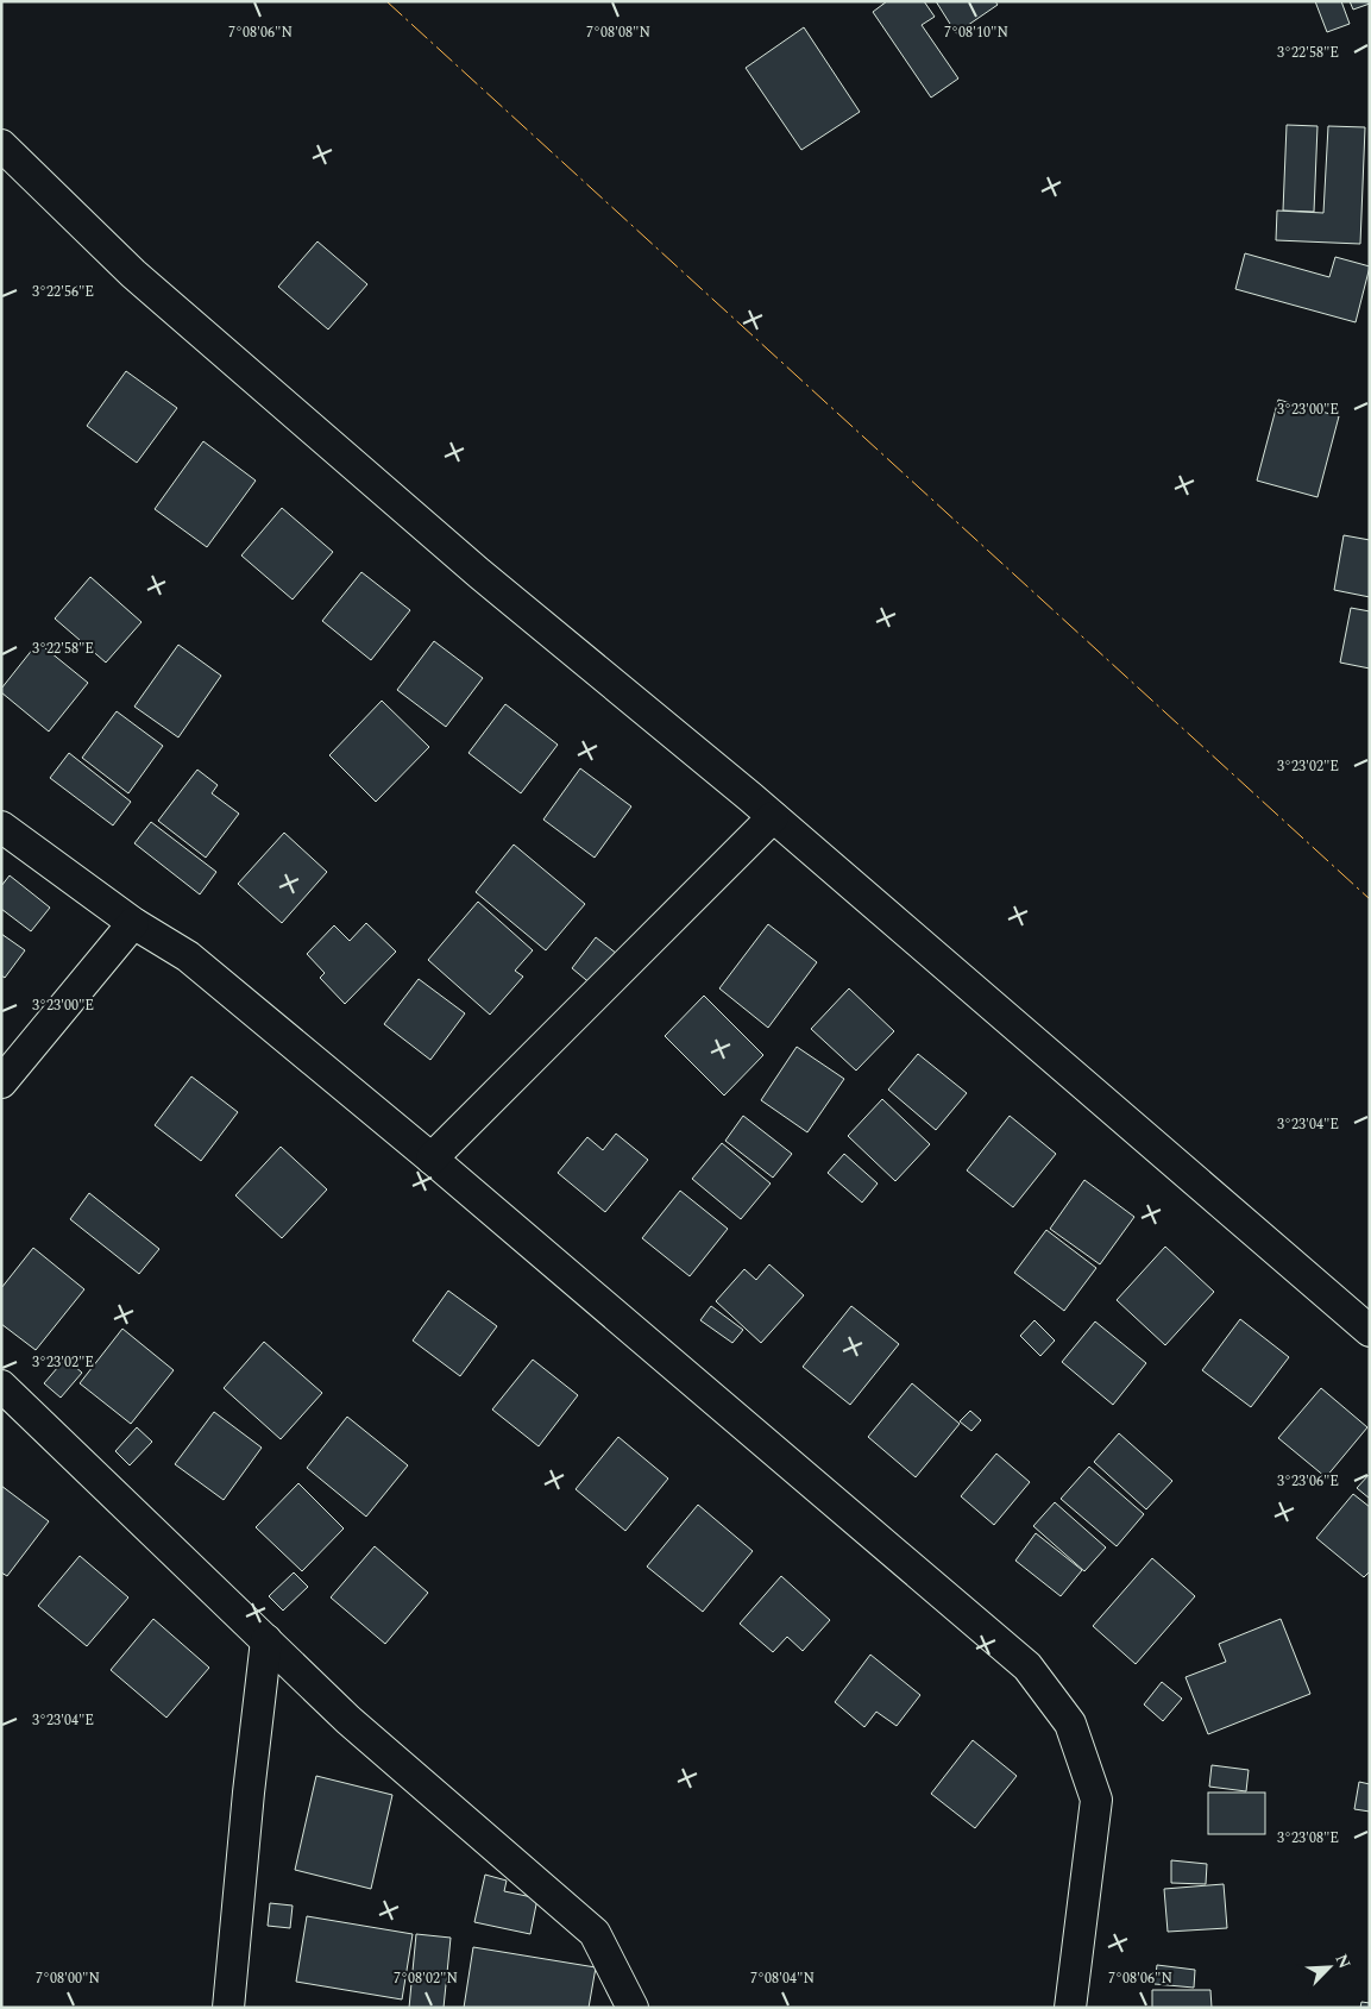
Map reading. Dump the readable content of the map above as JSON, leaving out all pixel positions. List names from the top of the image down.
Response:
{
  "north": "top right",
  "coordinates": [
    "7°08'06\"N",
    "7°08'08\"N",
    "7°08'10\"N",
    "3°22'58\"E",
    "3°22'56\"E",
    "3°23'00\"E",
    "3°23'02\"E",
    "3°23'04\"E",
    "3°23'06\"E",
    "3°23'08\"E",
    "7°08'00\"N",
    "7°08'02\"N",
    "7°08'04\"N"
  ]
}
